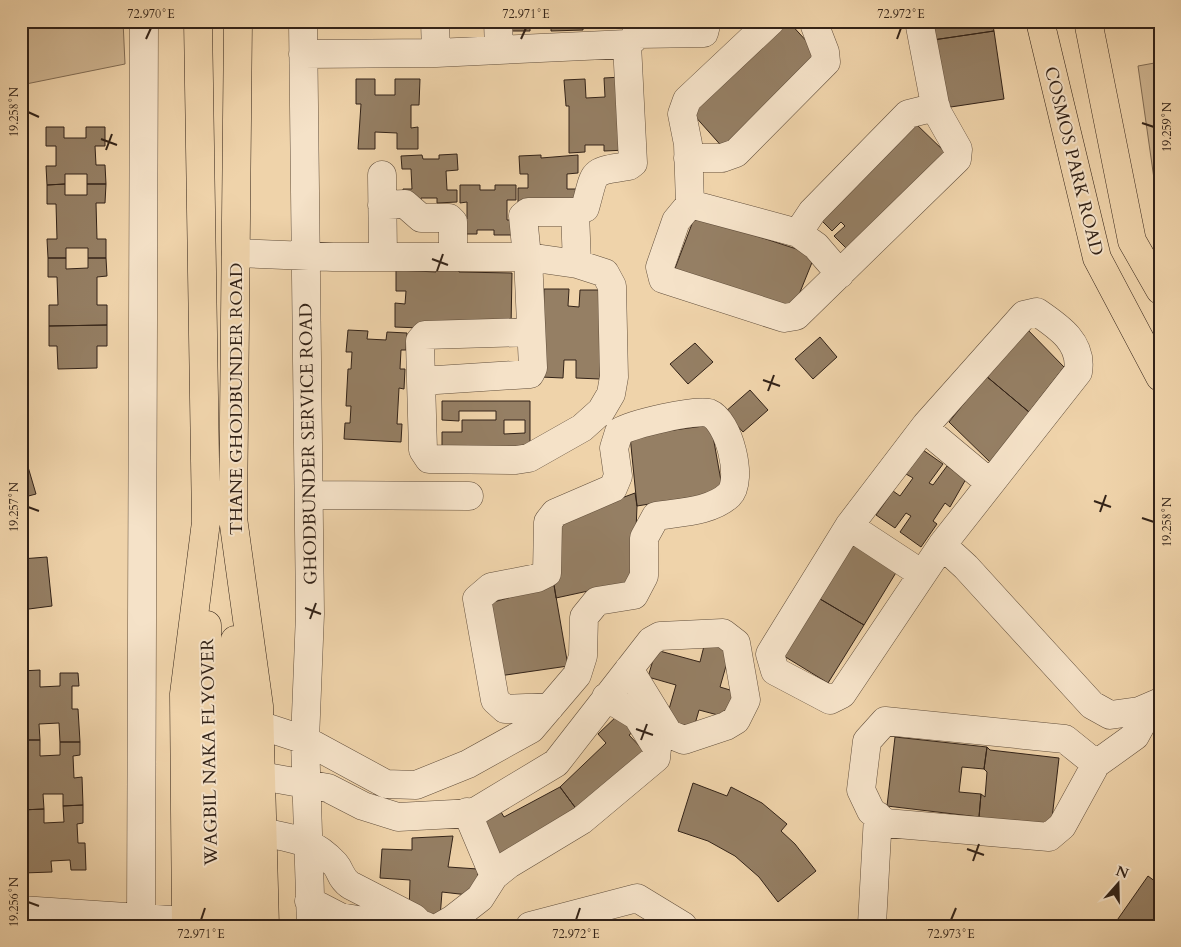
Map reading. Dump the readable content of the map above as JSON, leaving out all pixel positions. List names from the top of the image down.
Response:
{
  "streets": {
    "main road": ["COSMOS PARK ROAD", "THANE GHODBUNDER ROAD", "WAGBIL NAKA FLYOVER"],
    "street": ["GHODBUNDER SERVICE ROAD"]
  },
  "crossings": [
    ["THANE GHODBUNDER ROAD", "WAGBIL NAKA FLYOVER"]
  ],
  "north": "top",
  "coordinates": [
    "72.970°E",
    "72.971°E",
    "72.972°E",
    "19.258°N",
    "19.259°N",
    "19.257°N",
    "19.256°N",
    "72.973°E"
  ]
}
